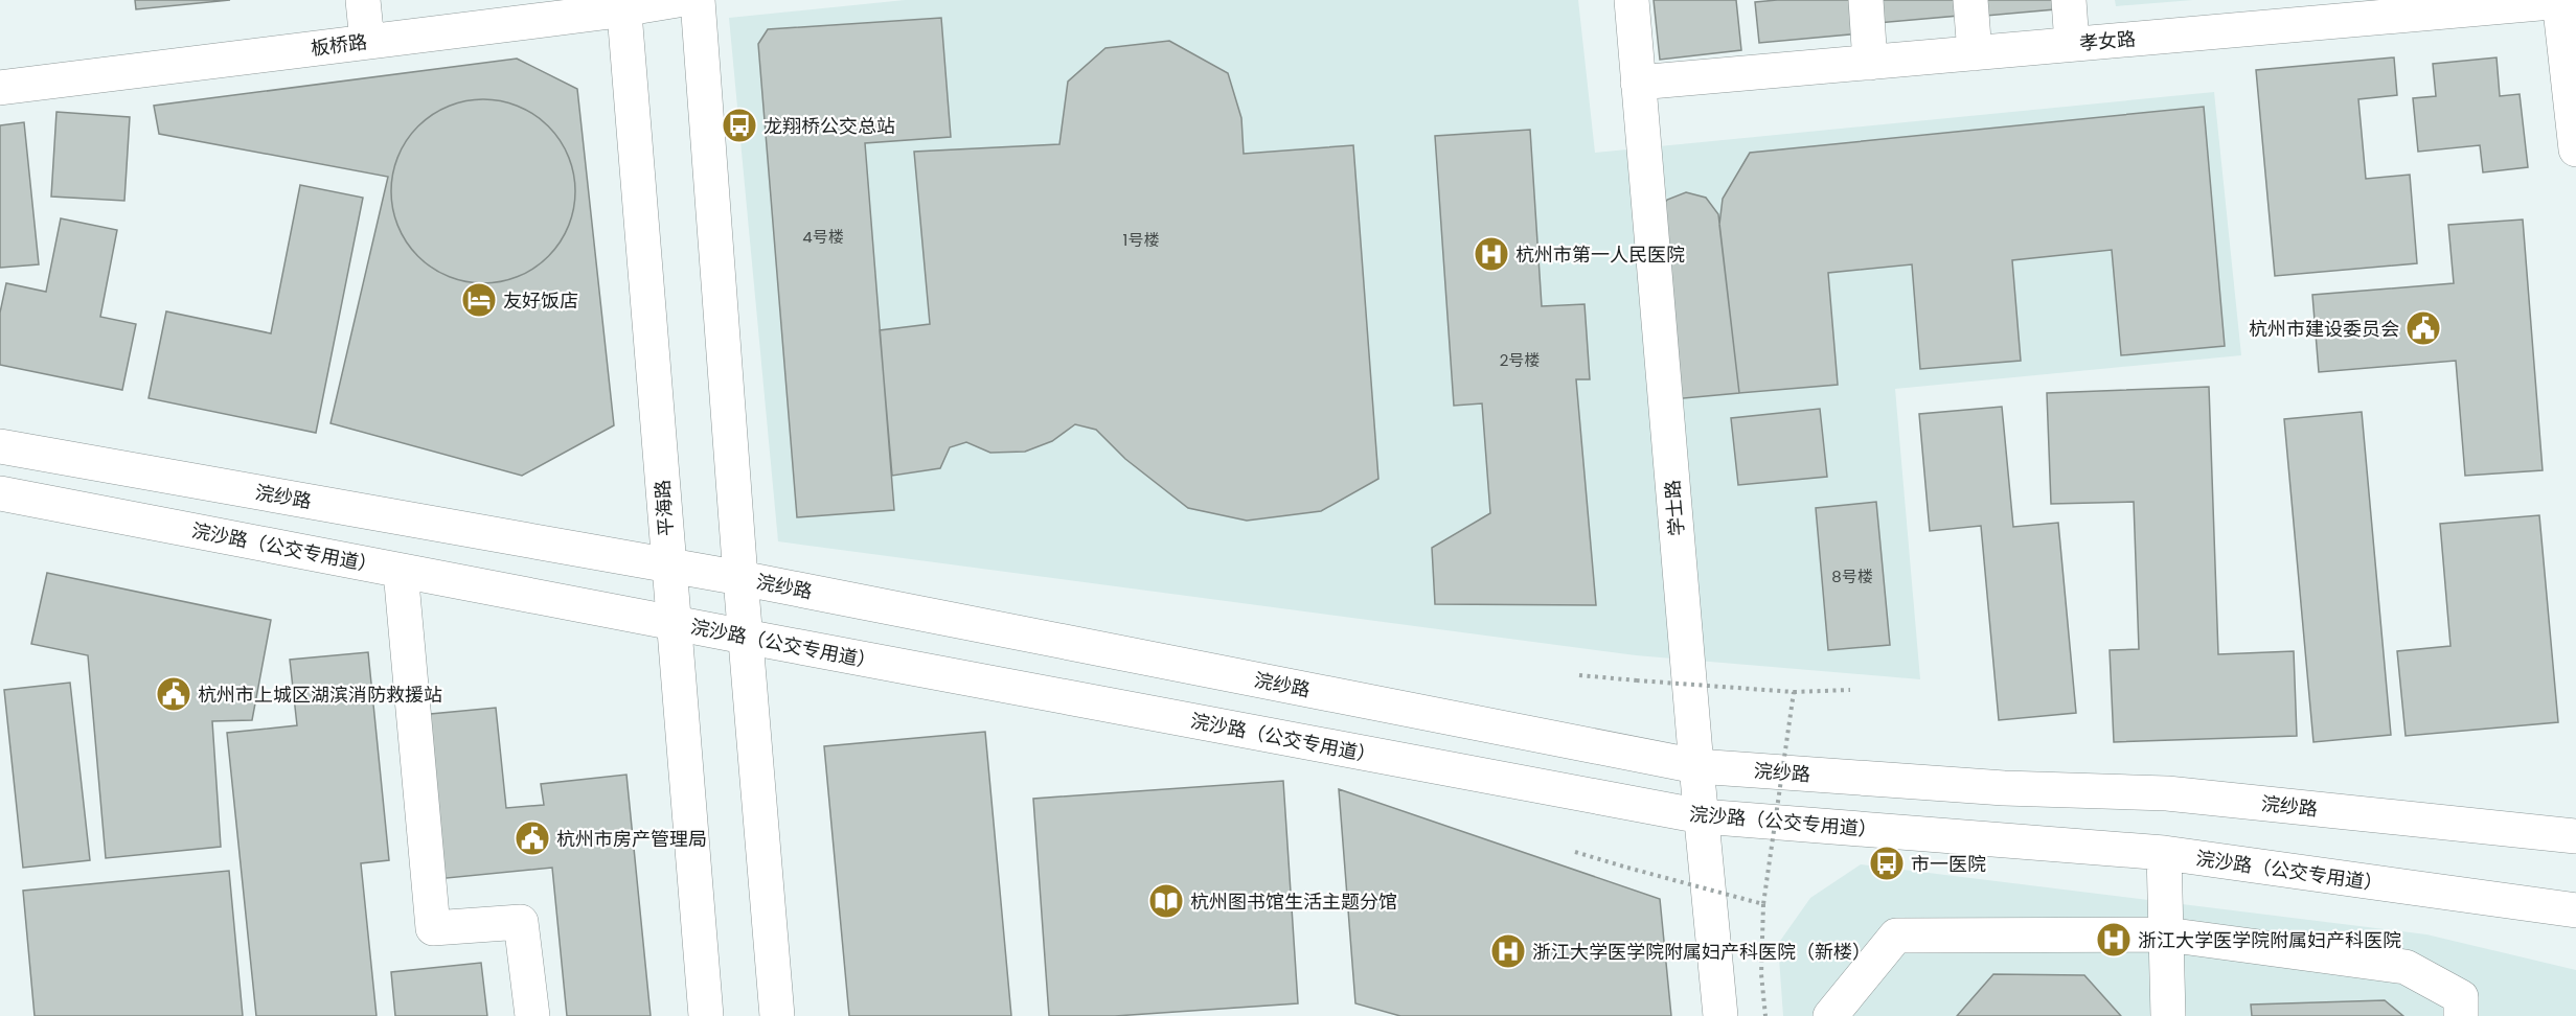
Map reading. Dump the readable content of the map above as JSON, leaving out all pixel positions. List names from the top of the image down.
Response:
{
  "streets": {
    "main road": [
      "孝女路",
      "板桥路",
      "浣纱路",
      "平海路",
      "学士路",
      "浣沙路（公交专用道）"
    ]
  },
  "crossings": [
    ["孝女路", "学士路"],
    ["板桥路", "平海路"],
    ["浣纱路", "平海路"],
    ["浣纱路", "学士路"],
    ["平海路", "浣沙路（公交专用道）"],
    ["学士路", "浣沙路（公交专用道）"]
  ],
  "places": {
    "bus stop": ["龙翔桥公交总站", "市一医院"],
    "hospital": ["杭州市第一人民医院", "浙江大学医学院附属妇产科医院", "浙江大学医学院附属妇产科医院（新楼）"],
    "hotel": ["友好饭店"],
    "public building": ["杭州市建设委员会", "杭州市上城区湖滨消防救援站", "杭州市房产管理局"],
    "library": ["杭州图书馆生活主题分馆"]
  },
  "house_numbers": [
    "4号楼",
    "1号楼",
    "2号楼",
    "8号楼"
  ]
}
